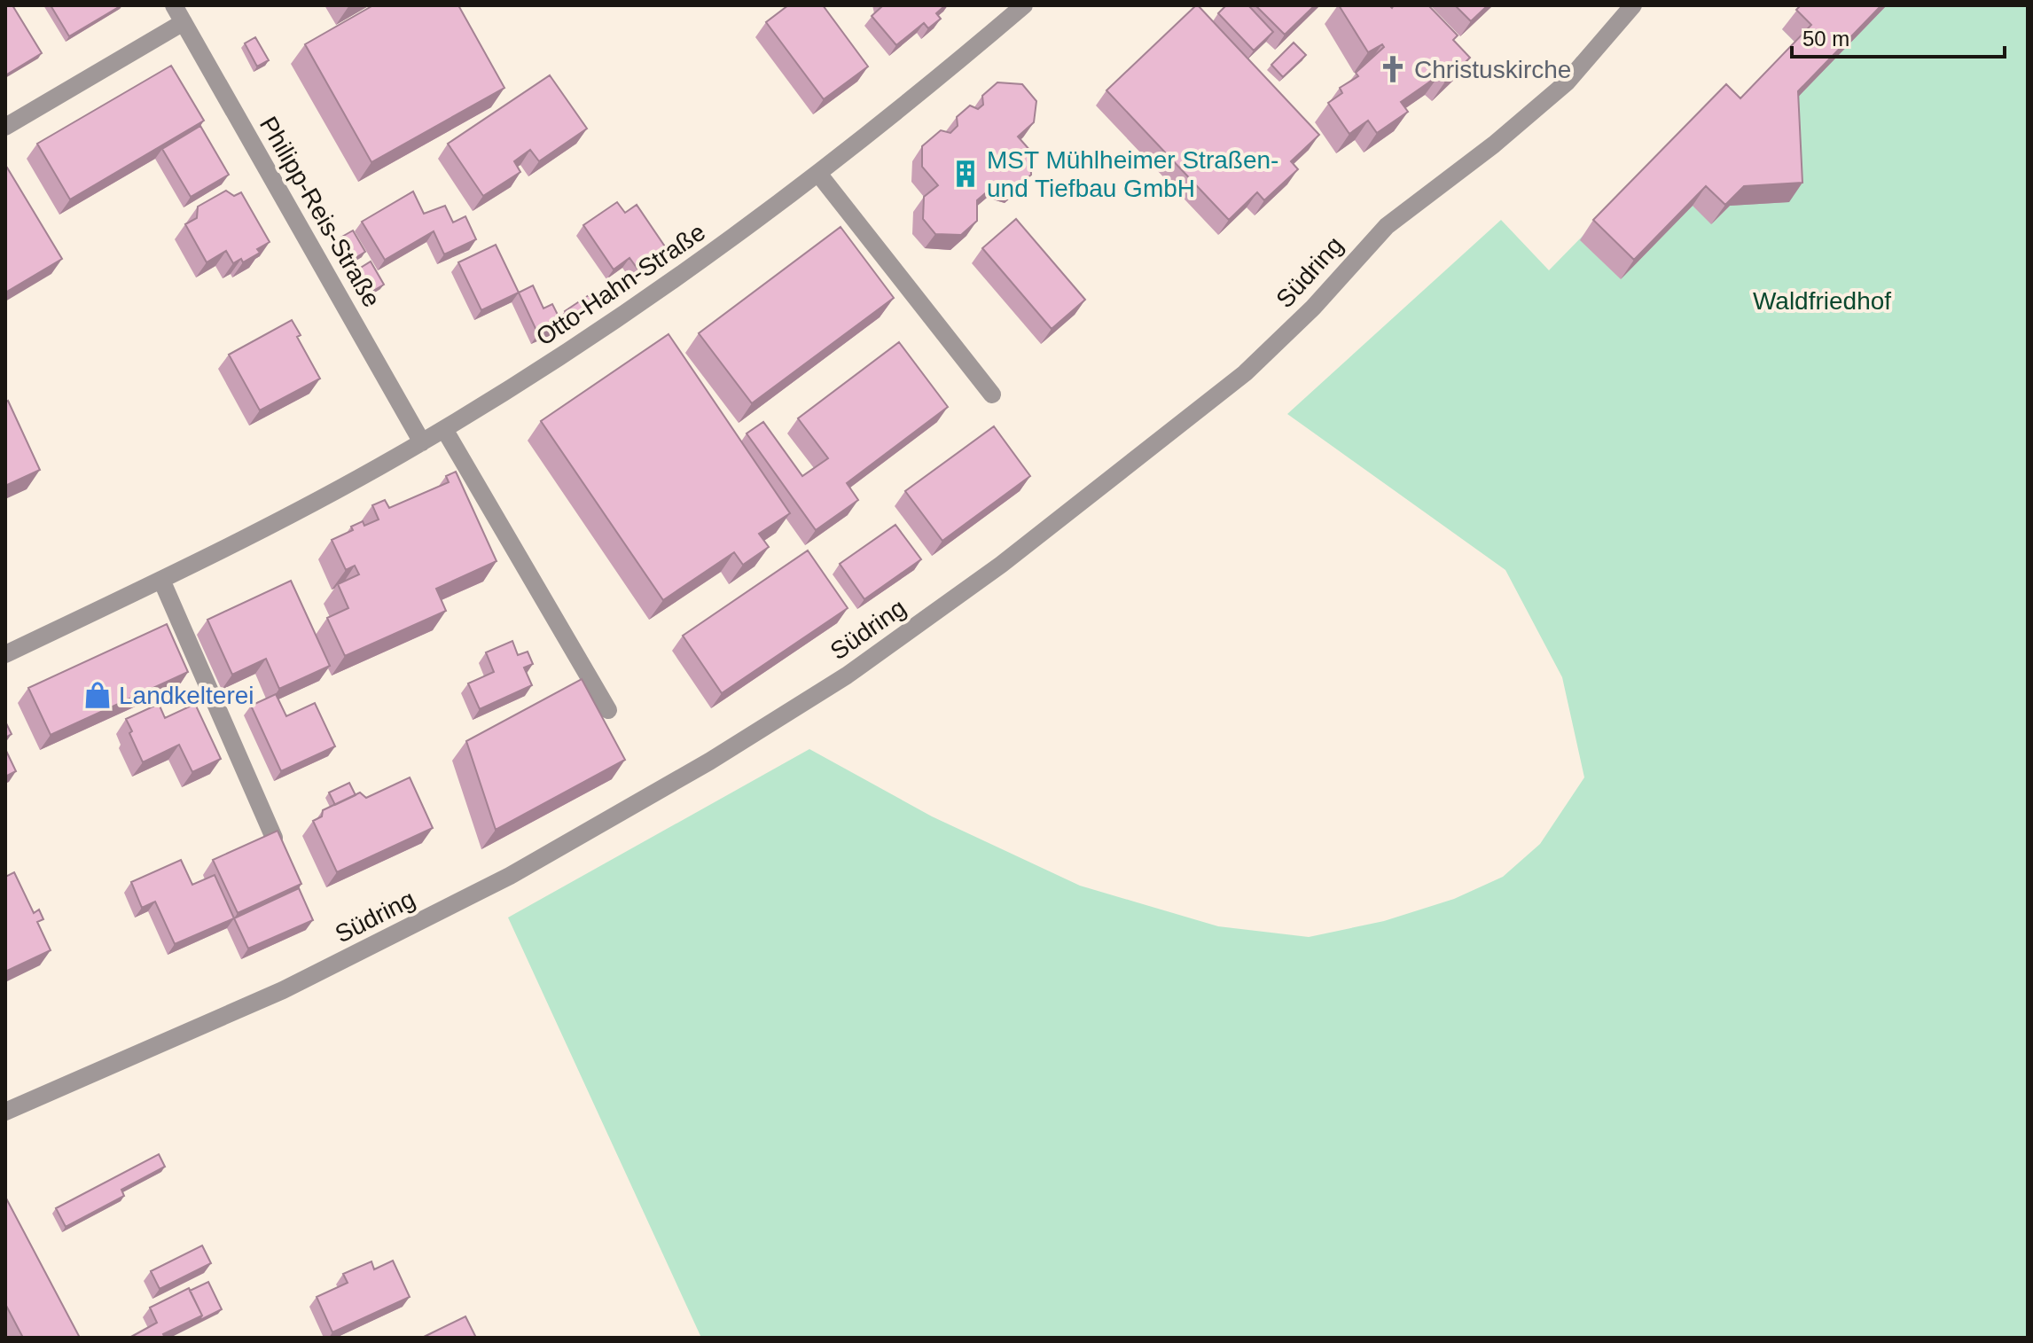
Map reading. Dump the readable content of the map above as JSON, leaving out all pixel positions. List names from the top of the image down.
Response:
{
  "streets": {
    "street": ["Philipp-Reis-Straße", "Südring", "Otto-Hahn-Straße"]
  },
  "crossings": [
    ["Philipp-Reis-Straße", "Otto-Hahn-Straße"]
  ],
  "parks": ["Waldfriedhof"],
  "places": {
    "church": ["Christuskirche"],
    "building": ["MST Mühlheimer Straßen- und Tiefbau GmbH"],
    "shop": ["Landkelterei"]
  },
  "scale_bar": "50 m"
}
